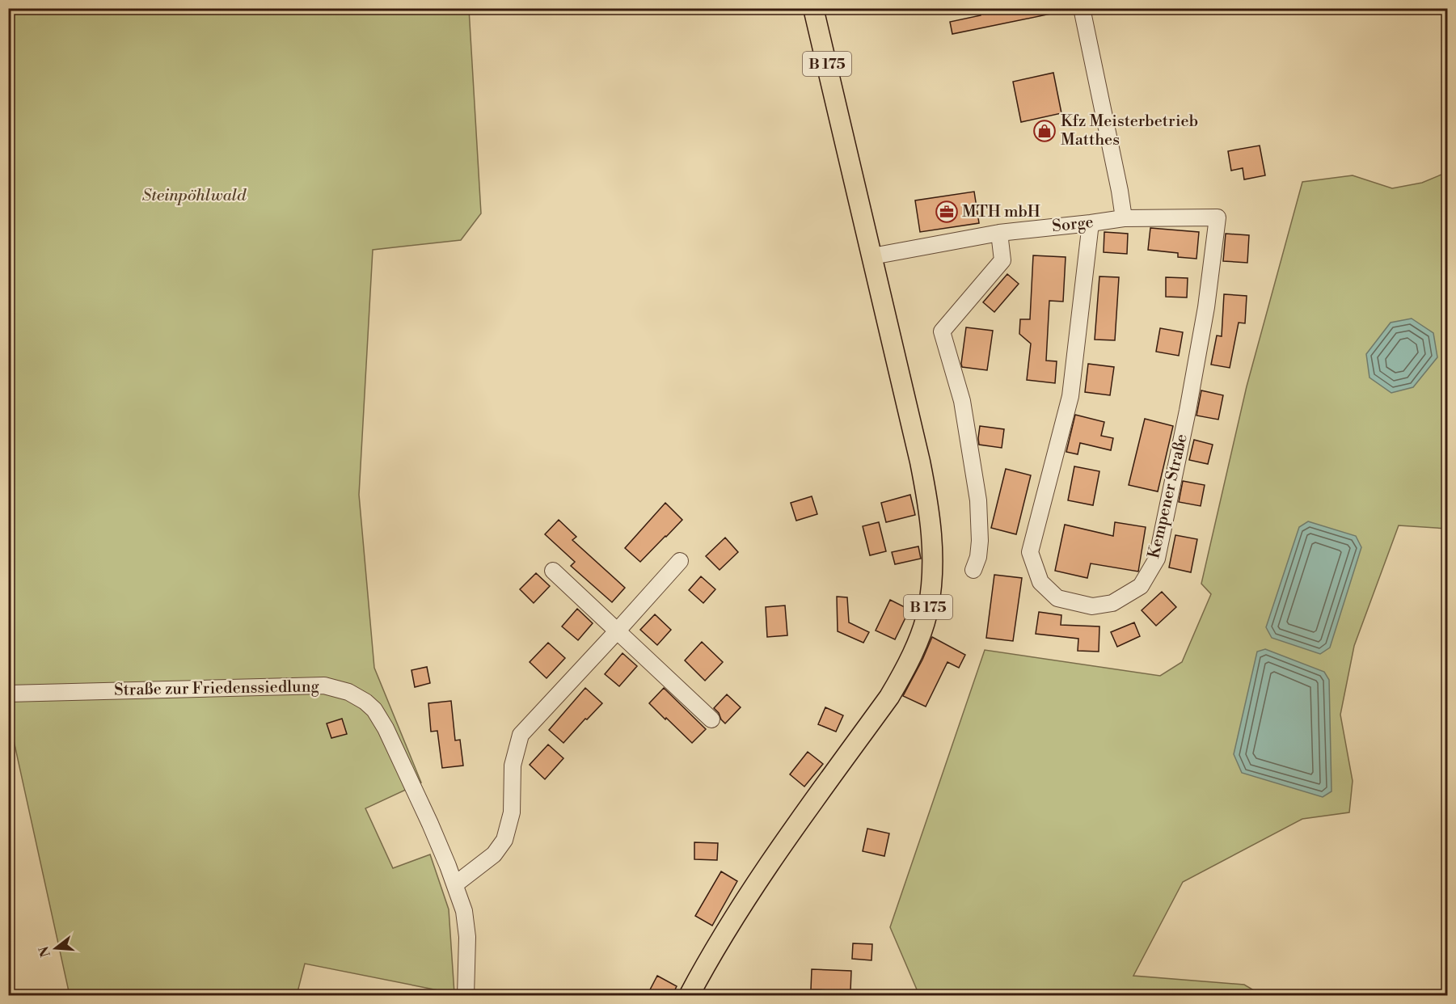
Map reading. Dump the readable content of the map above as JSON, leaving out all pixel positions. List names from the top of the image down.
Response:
{
  "streets": {
    "main road": ["B 175"],
    "street": ["Sorge", "Kempener Straße", "Straße zur Friedenssiedlung"]
  },
  "crossings": [
    ["B 175", "Sorge"],
    ["Sorge", "Kempener Straße"]
  ],
  "parks": ["Steinpöhlwald"],
  "places": {
    "shop": ["Kfz Meisterbetrieb Matthes"],
    "office": ["MTH mbH"]
  },
  "north": "left"
}
